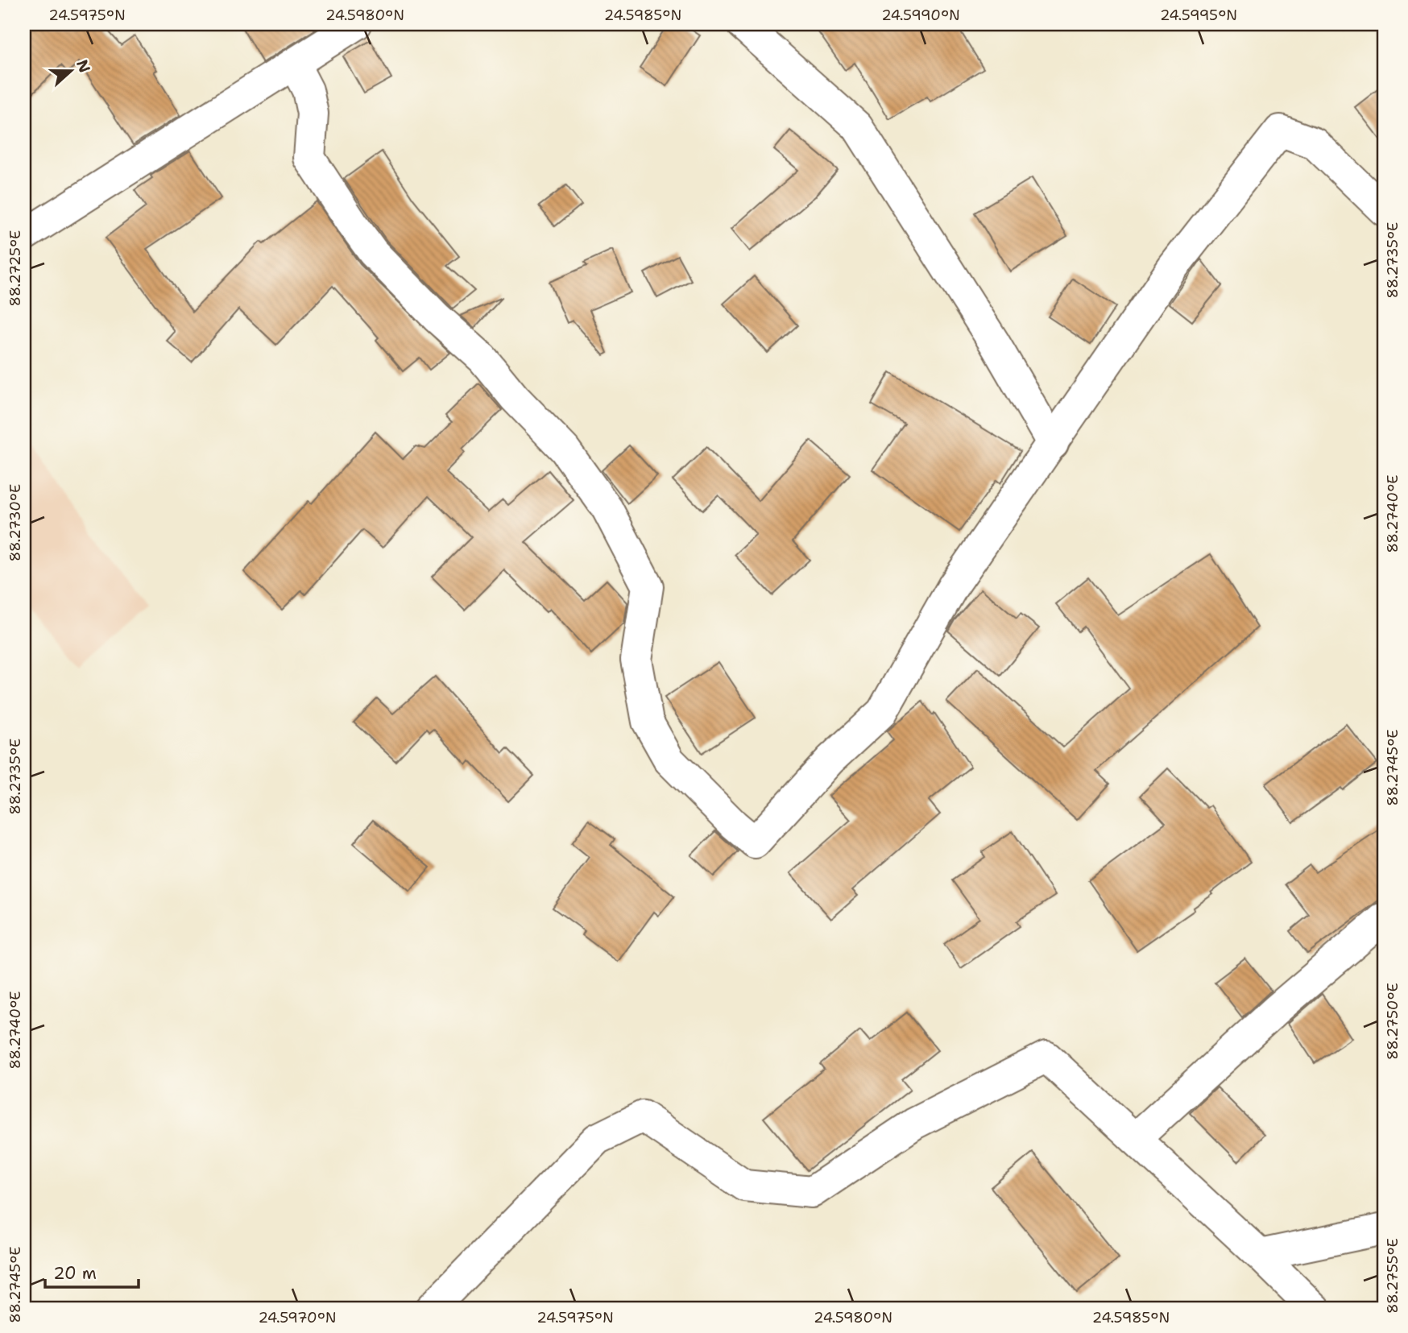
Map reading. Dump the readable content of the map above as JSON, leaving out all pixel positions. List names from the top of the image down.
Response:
{
  "scale_bar": "20 m",
  "north": "right",
  "coordinates": [
    "24.5975°N",
    "24.5980°N",
    "24.5985°N",
    "24.5990°N",
    "24.5995°N",
    "88.2735°E",
    "88.2725°E",
    "88.2740°E",
    "88.2730°E",
    "88.2745°E",
    "88.2750°E",
    "88.2755°E",
    "24.5970°N"
  ]
}
